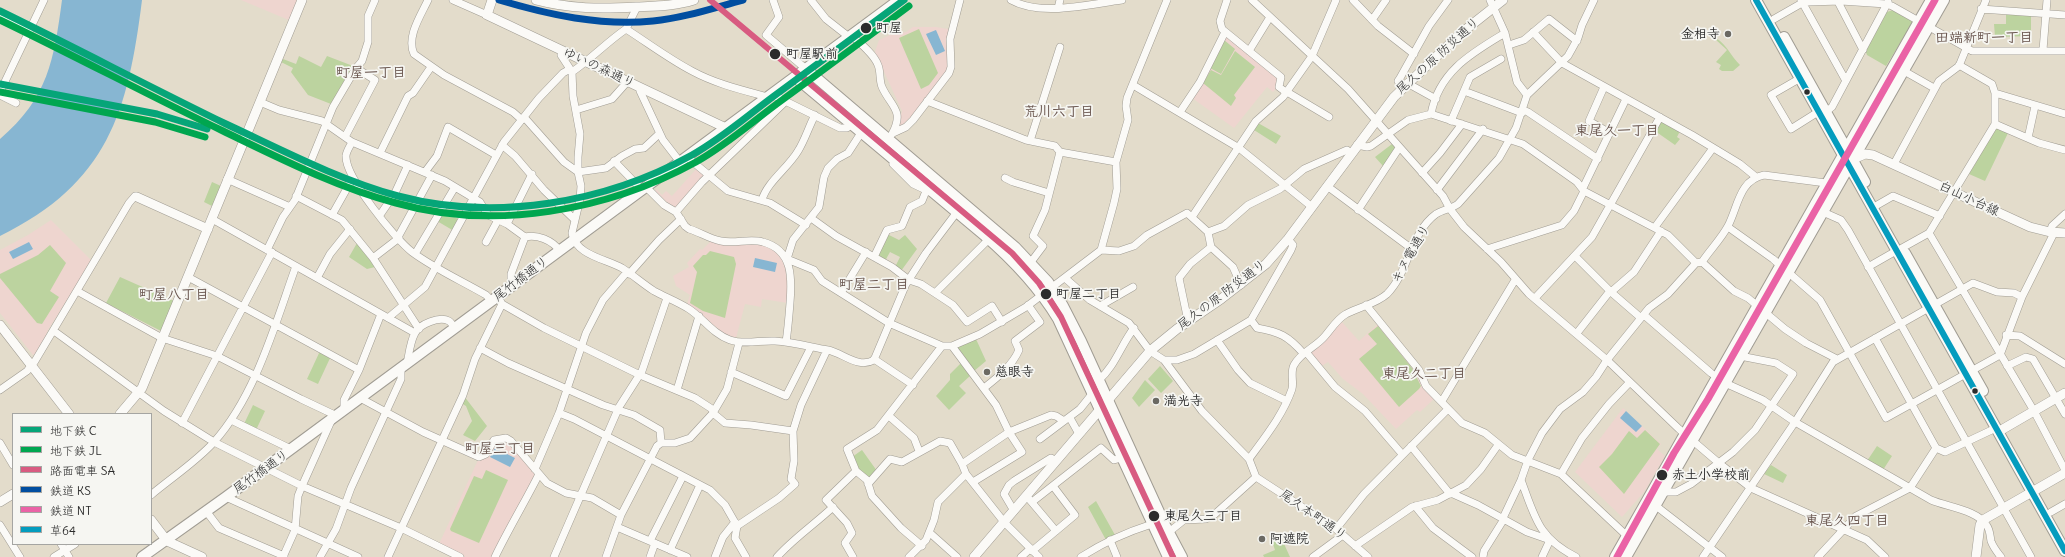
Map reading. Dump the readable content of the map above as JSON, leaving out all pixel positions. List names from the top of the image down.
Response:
{
  "streets": {
    "main road": ["尾竹橋通り"],
    "street": [
      "尾久の原 防災通り",
      "ゆいの森通り",
      "白山小台線",
      "キヌ電通り",
      "尾久本町通り"
    ]
  },
  "crossings": [
    ["ゆいの森通り", "尾竹橋通り"]
  ],
  "districts": [
    "田端新町一丁目",
    "町屋一丁目",
    "荒川六丁目",
    "東尾久一丁目",
    "町屋二丁目",
    "町屋八丁目",
    "東尾久二丁目",
    "町屋三丁目",
    "東尾久四丁目"
  ],
  "places": [
    "町屋",
    "金相寺",
    "町屋駅前",
    "町屋二丁目",
    "慈眼寺",
    "満光寺",
    "赤土小学校前",
    "東尾久三丁目",
    "阿遮院"
  ],
  "lines": [
    "metro line C",
    "tram line SA",
    "rail line KS",
    "rail line NT",
    "transit line 草64",
    "metro line JL"
  ],
  "legend": [
    "地下鉄 C",
    "地下鉄 JL",
    "路面電車 SA",
    "鉄道 KS",
    "鉄道 NT",
    "草64"
  ]
}
